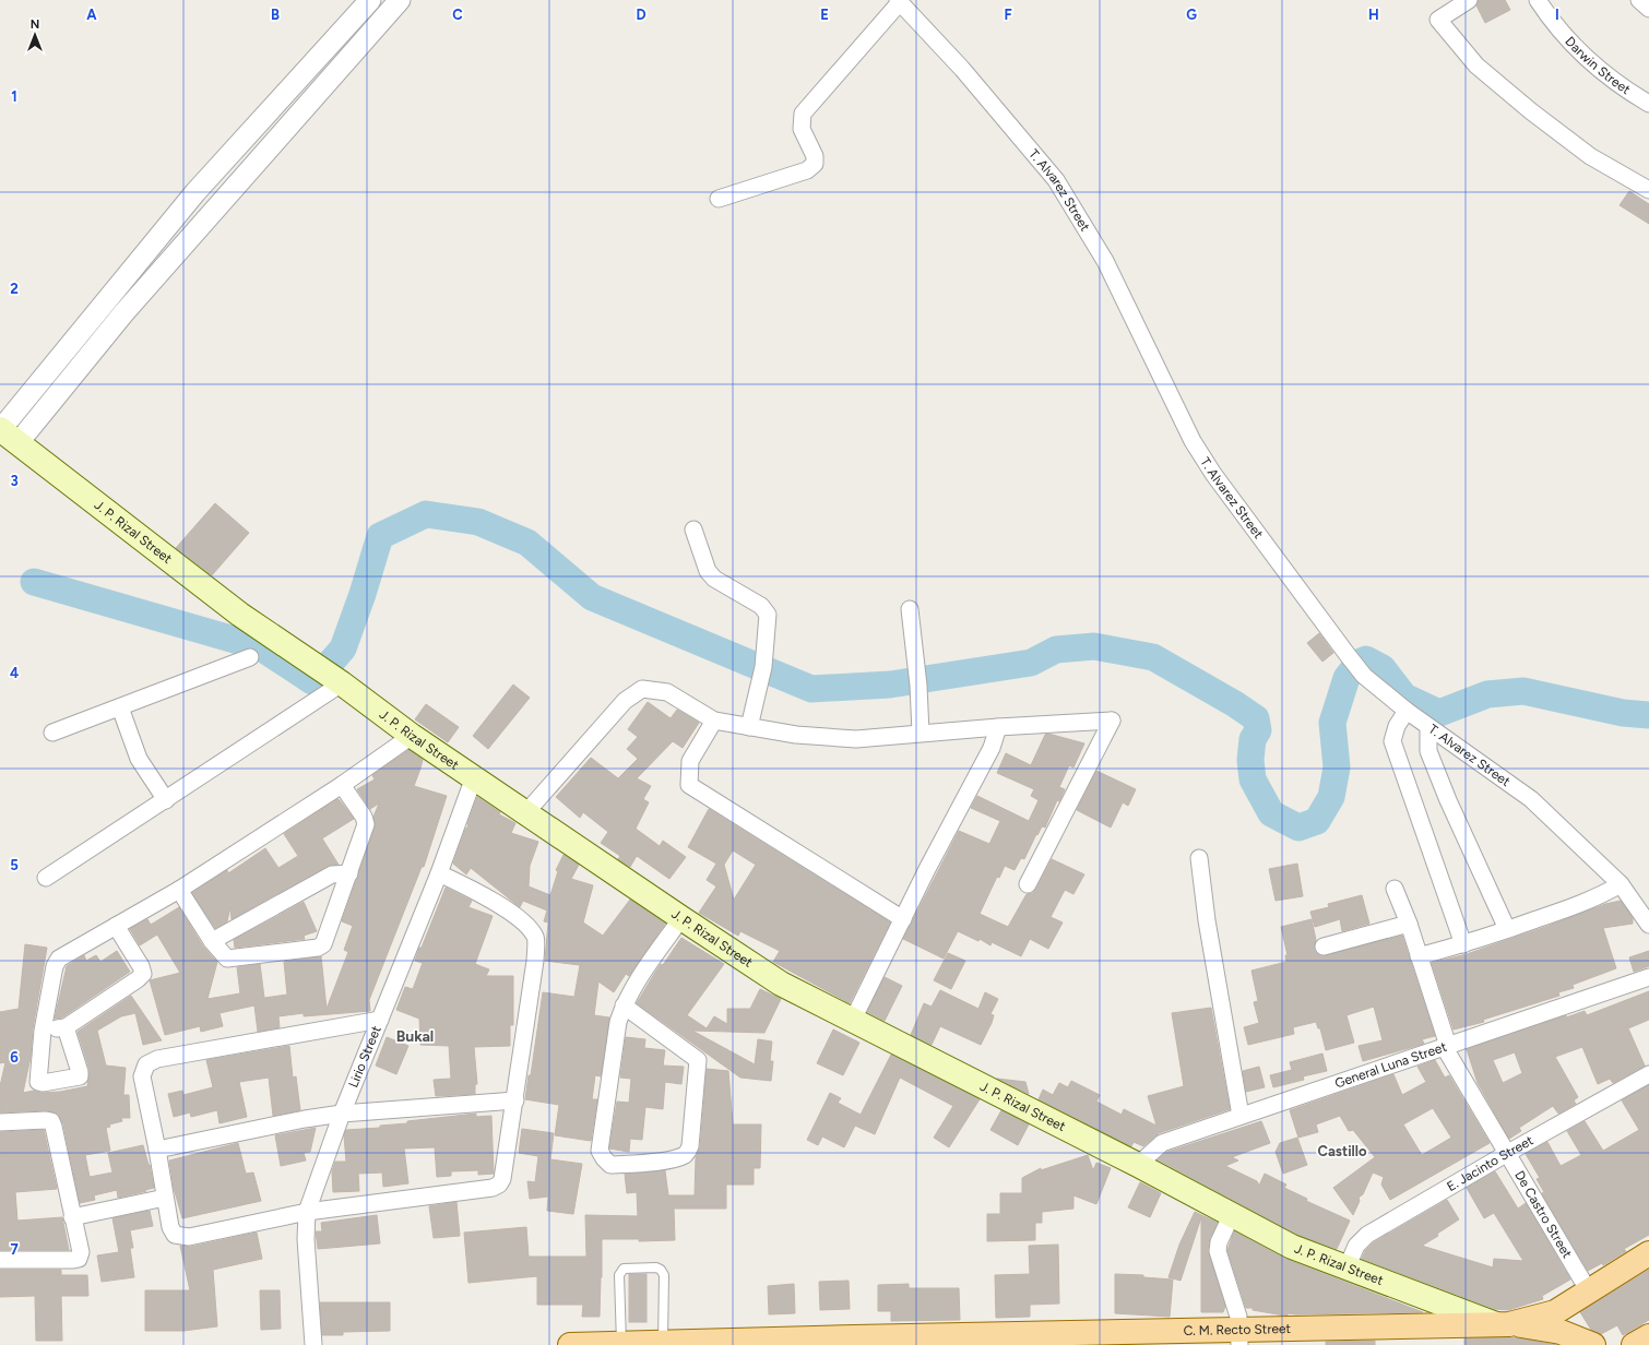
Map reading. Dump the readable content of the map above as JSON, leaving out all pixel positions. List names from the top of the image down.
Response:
{
  "streets": {
    "main road": ["J. P. Rizal Street", "C. M. Recto Street"],
    "street": [
      "Darwin Street",
      "T. Alvarez Street",
      "Lirio Street",
      "General Luna Street",
      "E. Jacinto Street",
      "De Castro Street"
    ]
  },
  "crossings": [
    ["J. P. Rizal Street", "Lirio Street"],
    ["J. P. Rizal Street", "General Luna Street"],
    ["J. P. Rizal Street", "E. Jacinto Street"],
    ["J. P. Rizal Street", "C. M. Recto Street"],
    ["General Luna Street", "De Castro Street"],
    ["E. Jacinto Street", "De Castro Street"],
    ["De Castro Street", "C. M. Recto Street"]
  ],
  "districts": ["Bukal", "Castillo"],
  "north": "top",
  "grid": {
    "columns": [
      "A",
      "B",
      "C",
      "D",
      "E",
      "F",
      "G",
      "H",
      "I"
    ],
    "rows": [
      "1",
      "2",
      "3",
      "4",
      "5",
      "6",
      "7"
    ]
  }
}
